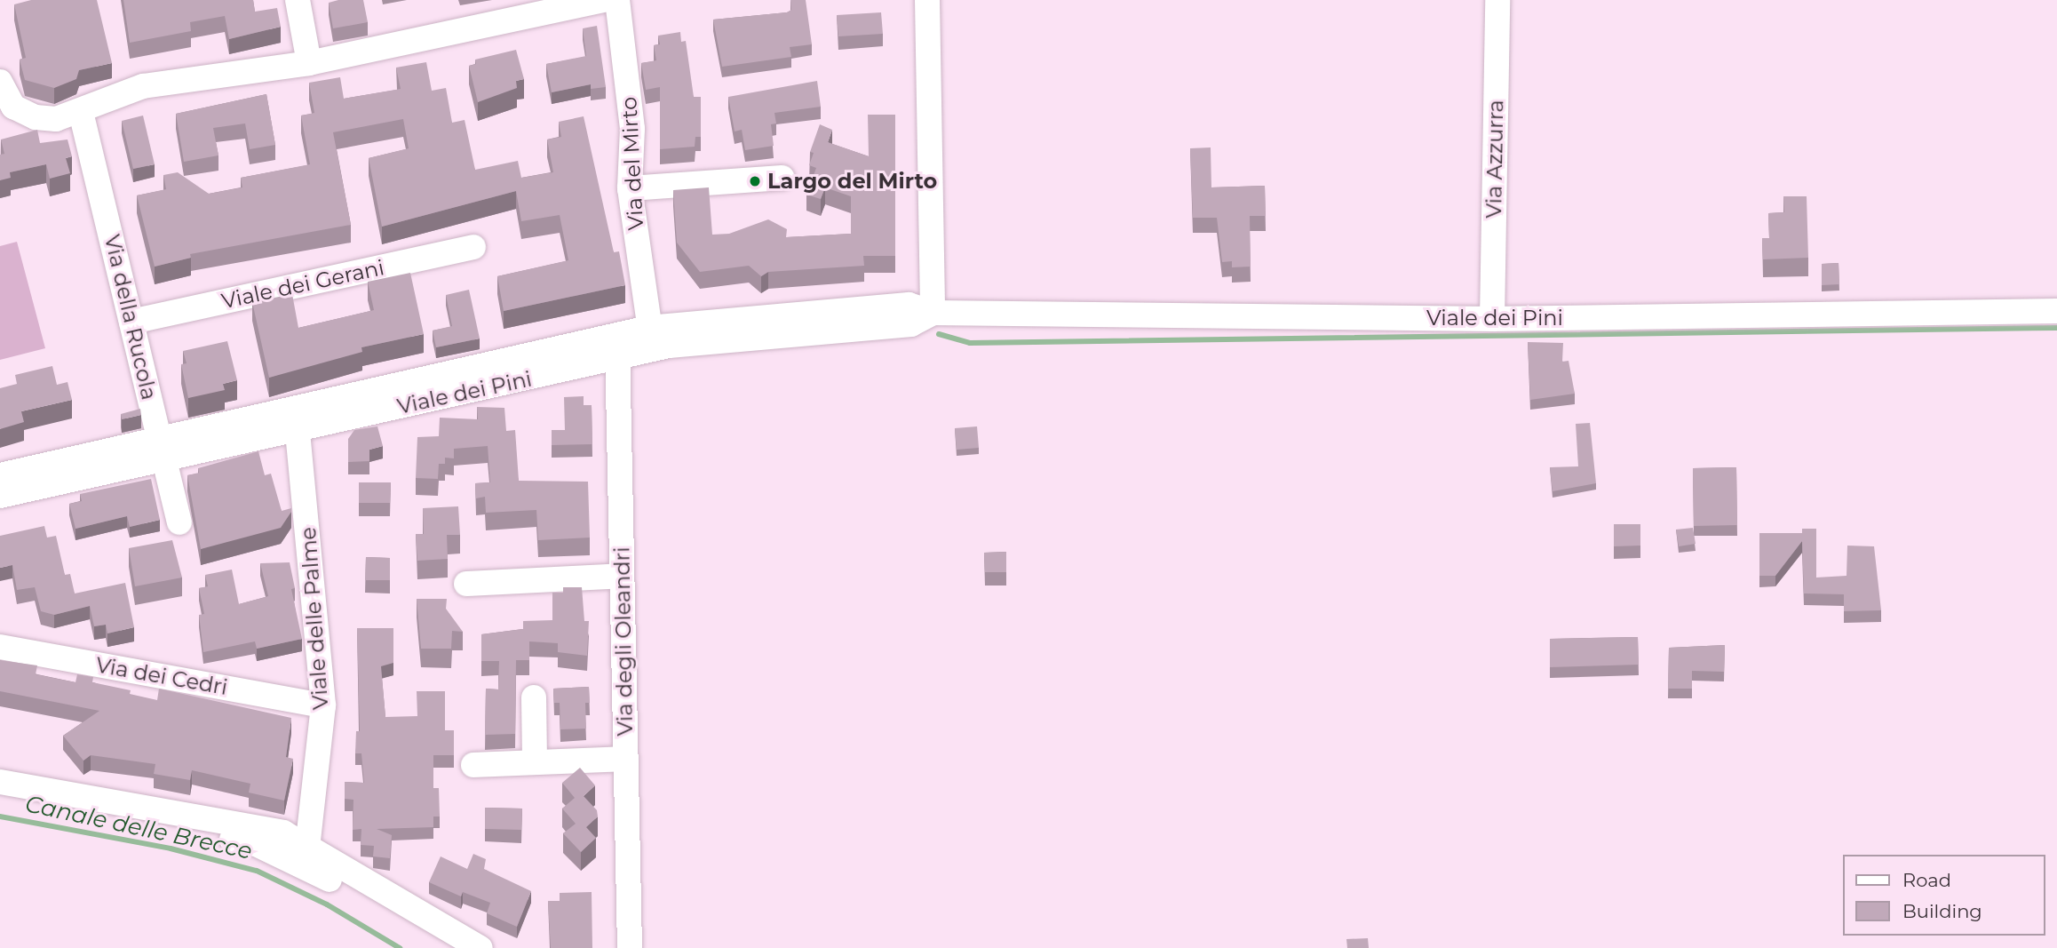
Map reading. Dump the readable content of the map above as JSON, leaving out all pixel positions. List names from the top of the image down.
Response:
{
  "streets": {
    "street": [
      "Via Azzurra",
      "Via del Mirto",
      "Viale dei Gerani",
      "Via della Rucola",
      "Viale dei Pini",
      "Viale delle Palme",
      "Via degli Oleandri",
      "Via dei Cedri"
    ]
  },
  "crossings": [
    ["Via Azzurra", "Viale dei Pini"],
    ["Via del Mirto", "Viale dei Pini"],
    ["Viale dei Gerani", "Via della Rucola"],
    ["Via della Rucola", "Viale dei Pini"],
    ["Viale dei Pini", "Viale delle Palme"],
    ["Viale dei Pini", "Via degli Oleandri"],
    ["Viale delle Palme", "Via dei Cedri"]
  ],
  "water": ["Canale delle Brecce"],
  "places": ["Largo del Mirto"],
  "legend": ["Road", "Building"]
}
